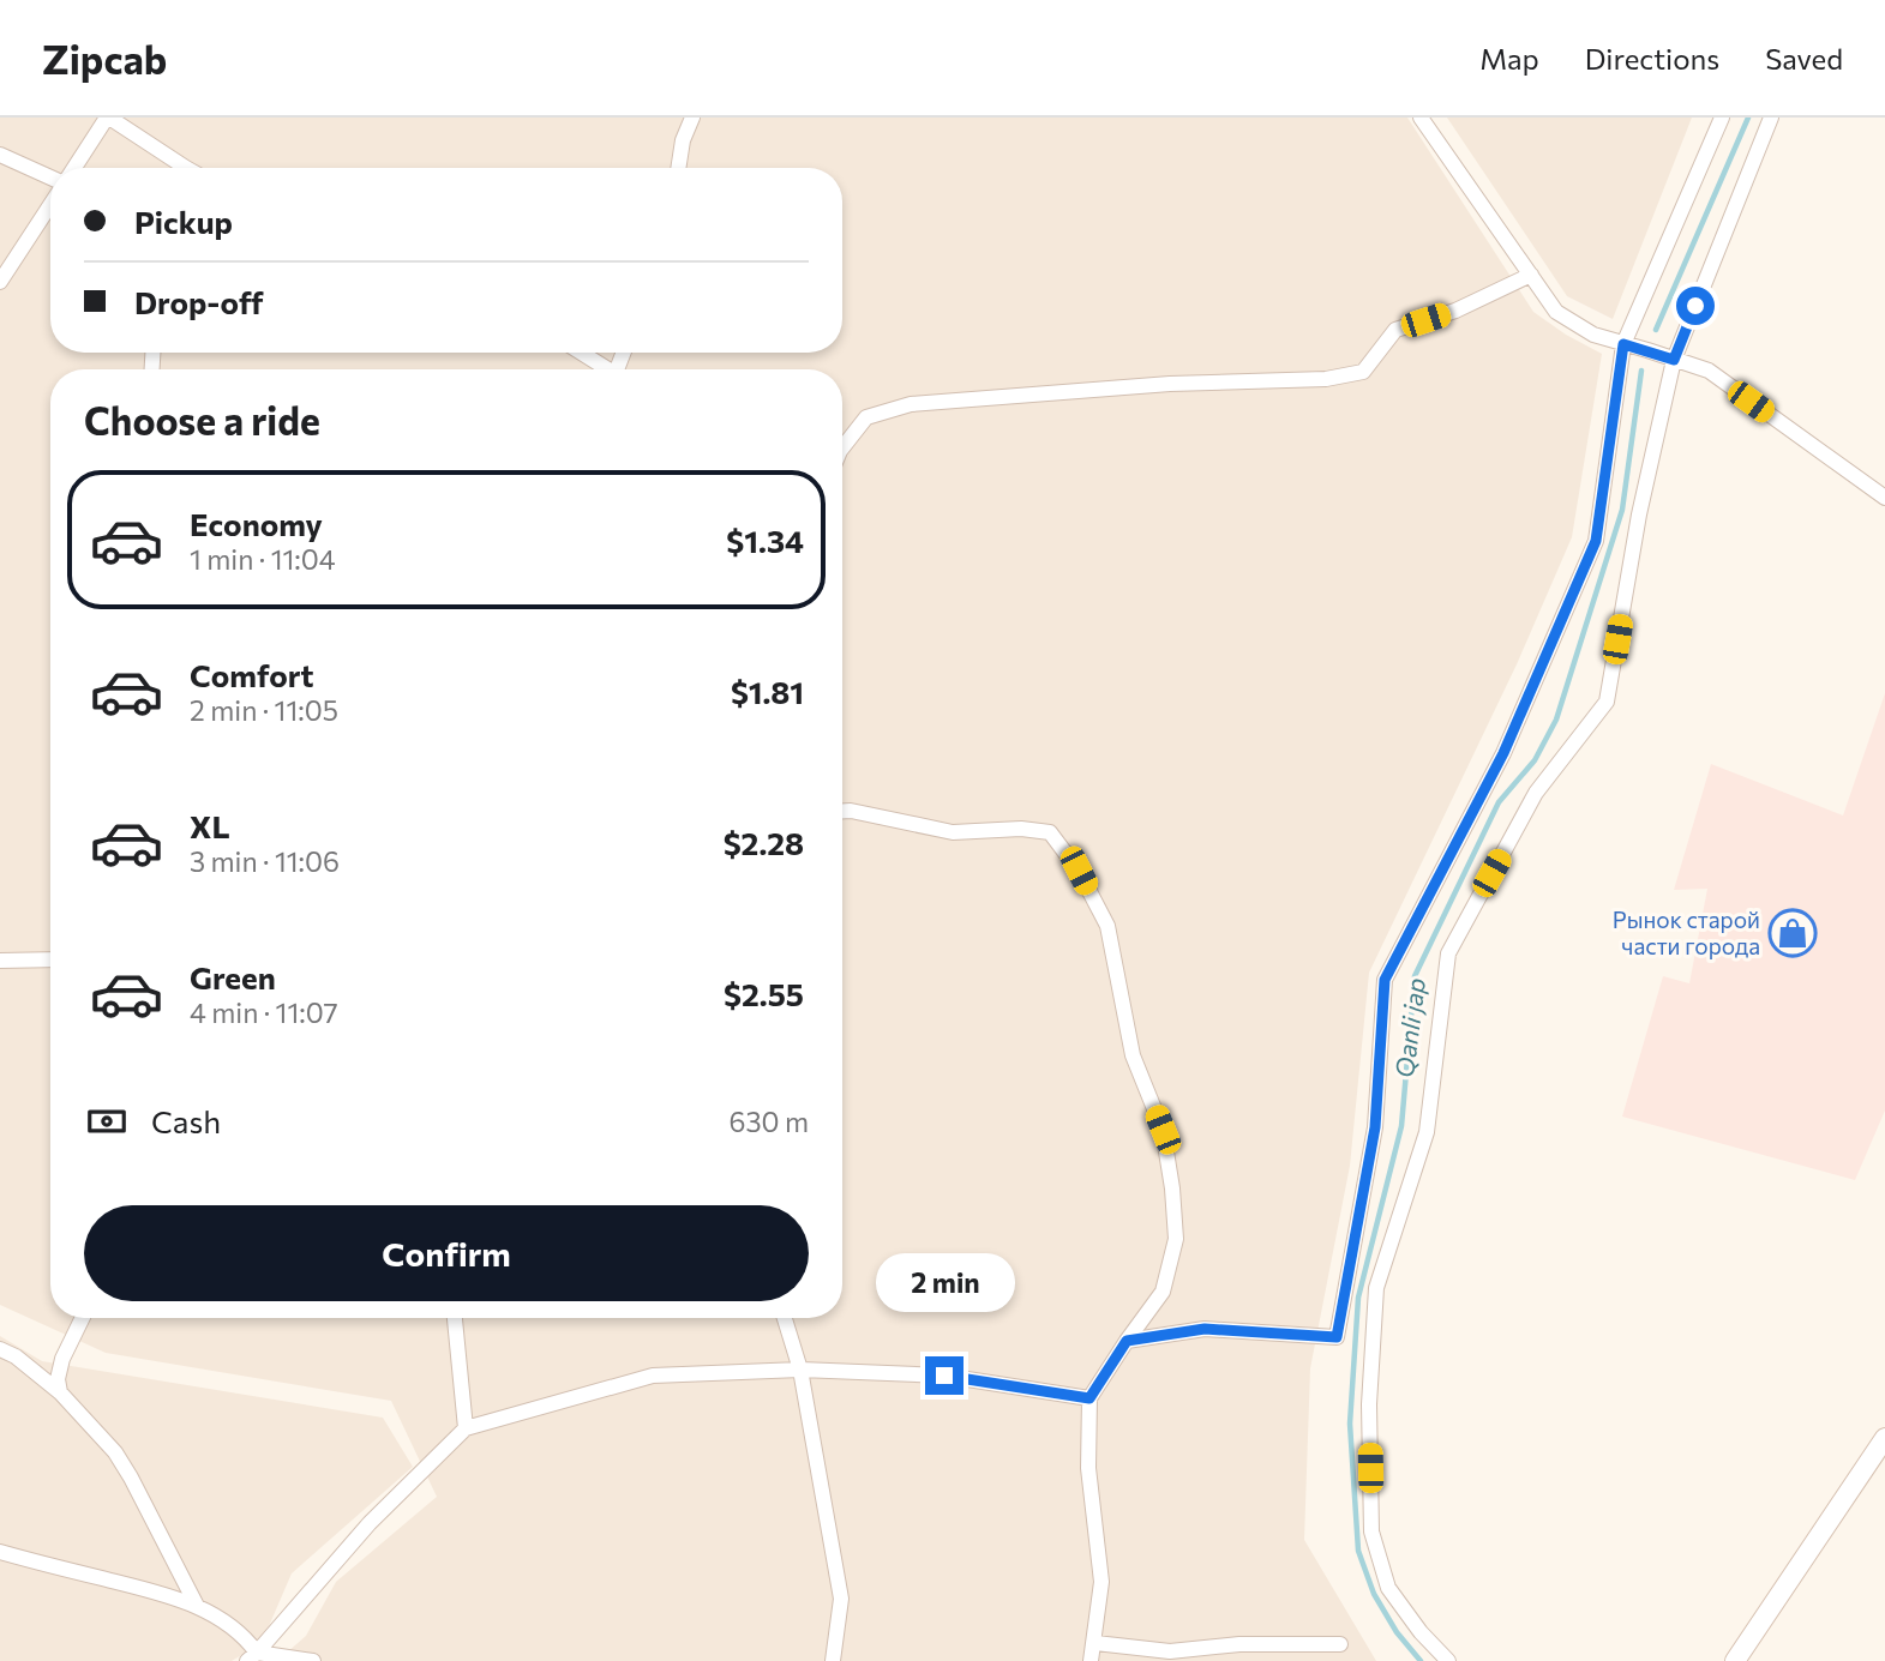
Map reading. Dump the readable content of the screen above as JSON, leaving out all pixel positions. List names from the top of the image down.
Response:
{
  "water": ["Qanli jap"],
  "places": {
    "shop": ["Рынок старой части города"]
  },
  "page": {
    "header": "Zipcab",
    "nav": ["Map", "Directions", "Saved"],
    "banner": ["Pickup", "Drop-off"],
    "heading": "Choose a ride",
    "list": [
      {
        "name": "Economy",
        "note": "1 min · 11:04",
        "value": "$1.34"
      },
      {
        "name": "Comfort",
        "note": "2 min · 11:05",
        "value": "$1.81"
      },
      {
        "name": "XL",
        "note": "3 min · 11:06",
        "value": "$2.28"
      },
      {
        "name": "Green",
        "note": "4 min · 11:07",
        "value": "$2.55"
      }
    ],
    "pay": ["Cash", "630 m"],
    "buttons": "Confirm",
    "bubble": "2 min"
  }
}
